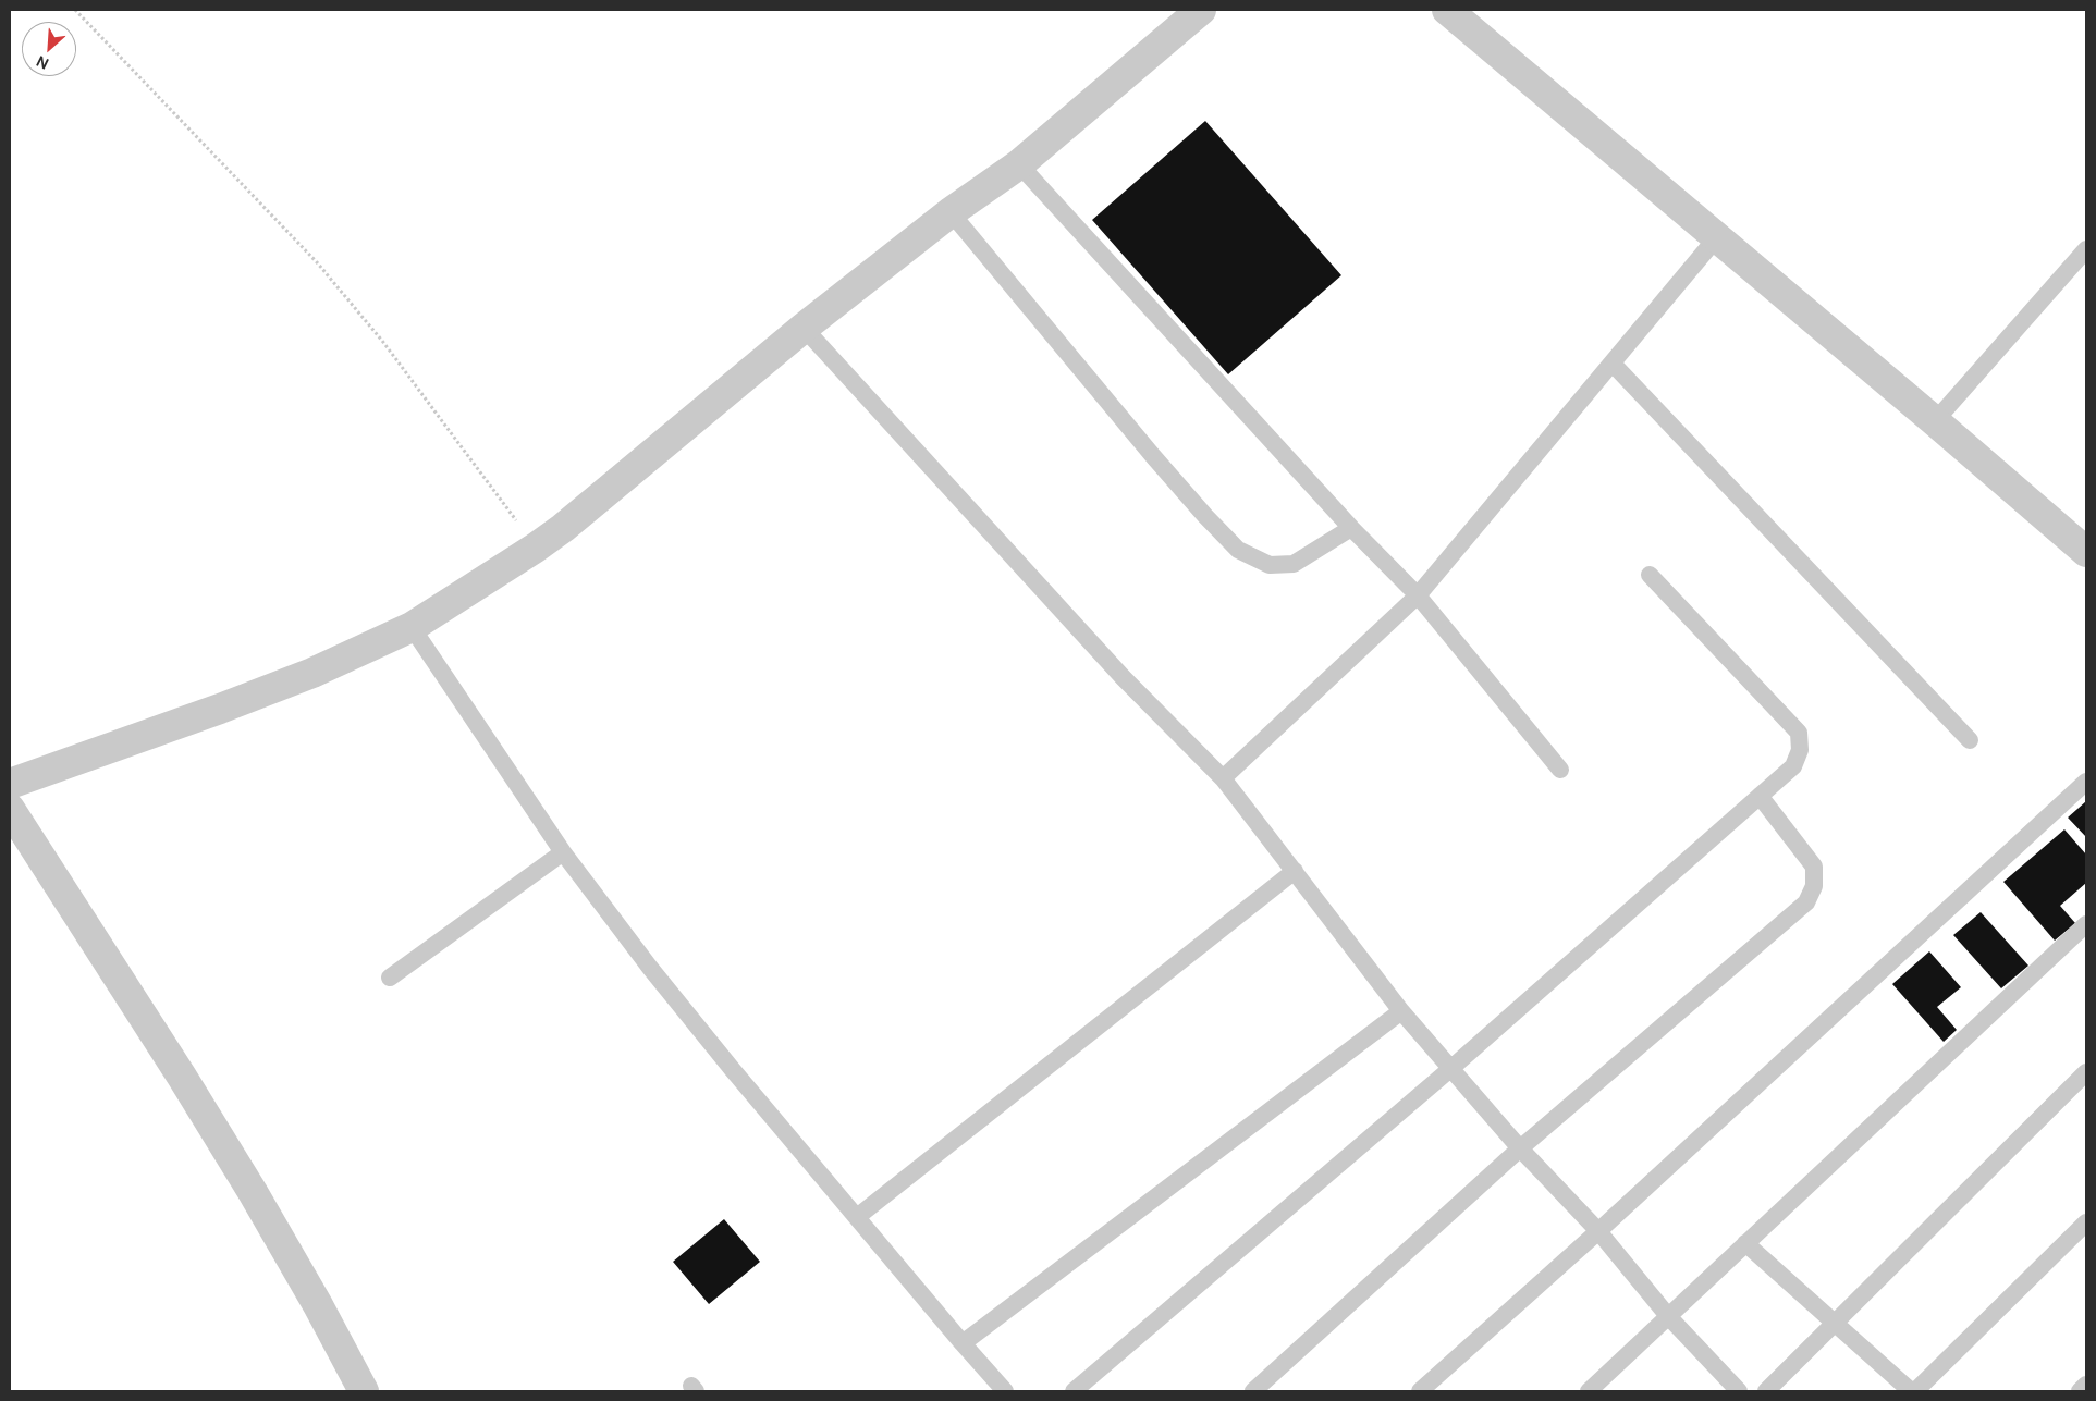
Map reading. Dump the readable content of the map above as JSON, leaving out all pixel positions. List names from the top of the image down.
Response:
{
  "north": "bottom left"
}
